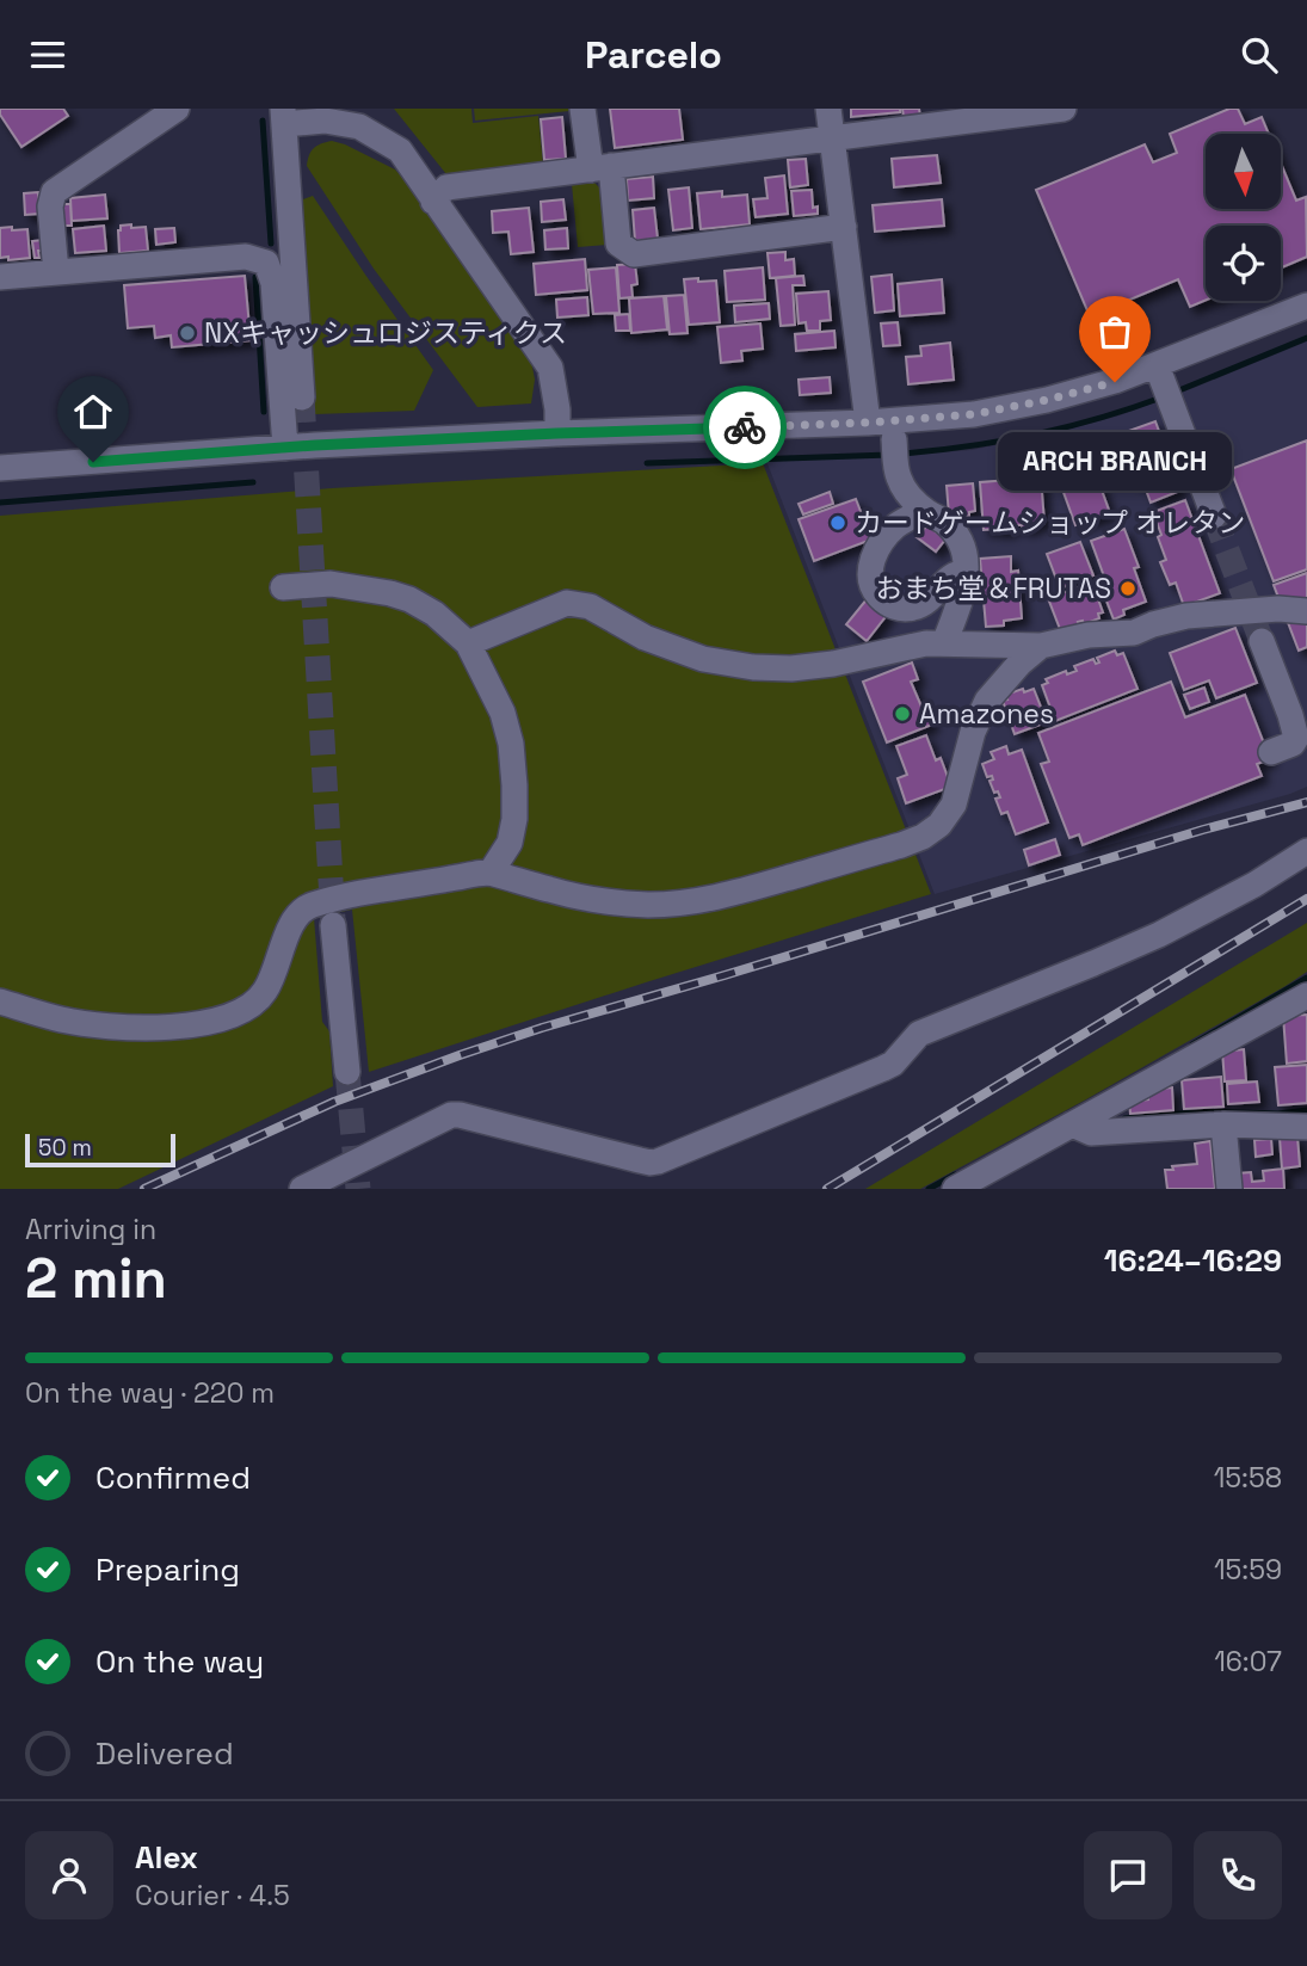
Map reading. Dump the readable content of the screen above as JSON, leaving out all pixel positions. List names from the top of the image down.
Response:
{
  "places": [
    "NXキャッシュロジスティクス",
    "ARCH BRANCH",
    "カードゲームショップ オレタン",
    "おまち堂＆FRUTAS",
    "Amazones"
  ],
  "scale_bar": "50 m",
  "north": "bottom",
  "page": {
    "header": "Parcelo",
    "bubble": "ARCH BRANCH",
    "scale": "50 m",
    "heading": ["2 min", "Arriving in", "16:24–16:29"],
    "panel": ["Alex", "Courier · 4.5"],
    "bar": "On the way · 220 m",
    "list": [
      ["Confirmed", "15:58"],
      ["Preparing", "15:59"],
      ["On the way", "16:07"],
      "Delivered"
    ]
  }
}
